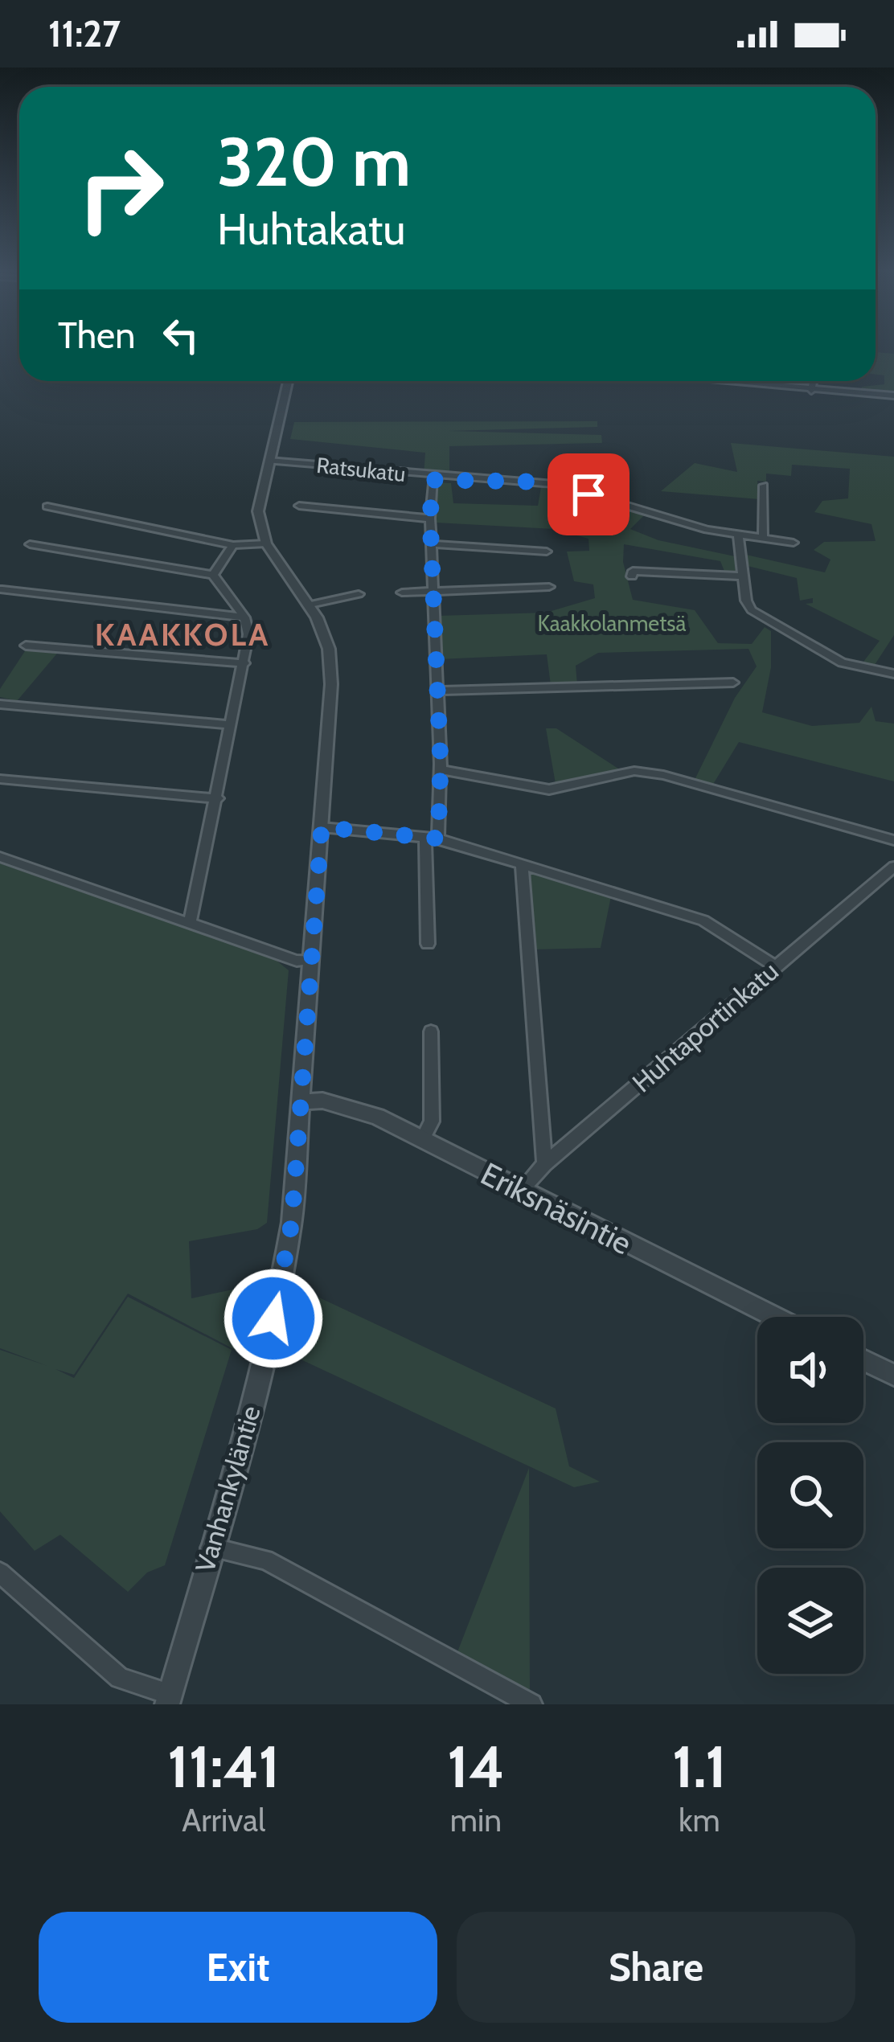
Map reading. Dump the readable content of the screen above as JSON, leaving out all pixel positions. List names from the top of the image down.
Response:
{
  "streets": {
    "street": [
      "Ratsukatu",
      "Huhtaportinkatu",
      "Eriksnäsintie",
      "Vanhankyläntie"
    ]
  },
  "crossings": [
    ["Ratsukatu", "Vanhankyläntie"],
    ["Huhtaportinkatu", "Eriksnäsintie"],
    ["Eriksnäsintie", "Vanhankyläntie"]
  ],
  "districts": ["KAAKKOLA"],
  "parks": ["Kaakkolanmetsä"],
  "page": {
    "status": "11:27",
    "turn": ["320 m", "Huhtakatu"],
    "then": "Then",
    "eta": [
      "11:41",
      "Arrival",
      "14",
      "min",
      "1.1",
      "km"
    ],
    "buttons": ["Exit", "Share"]
  }
}
